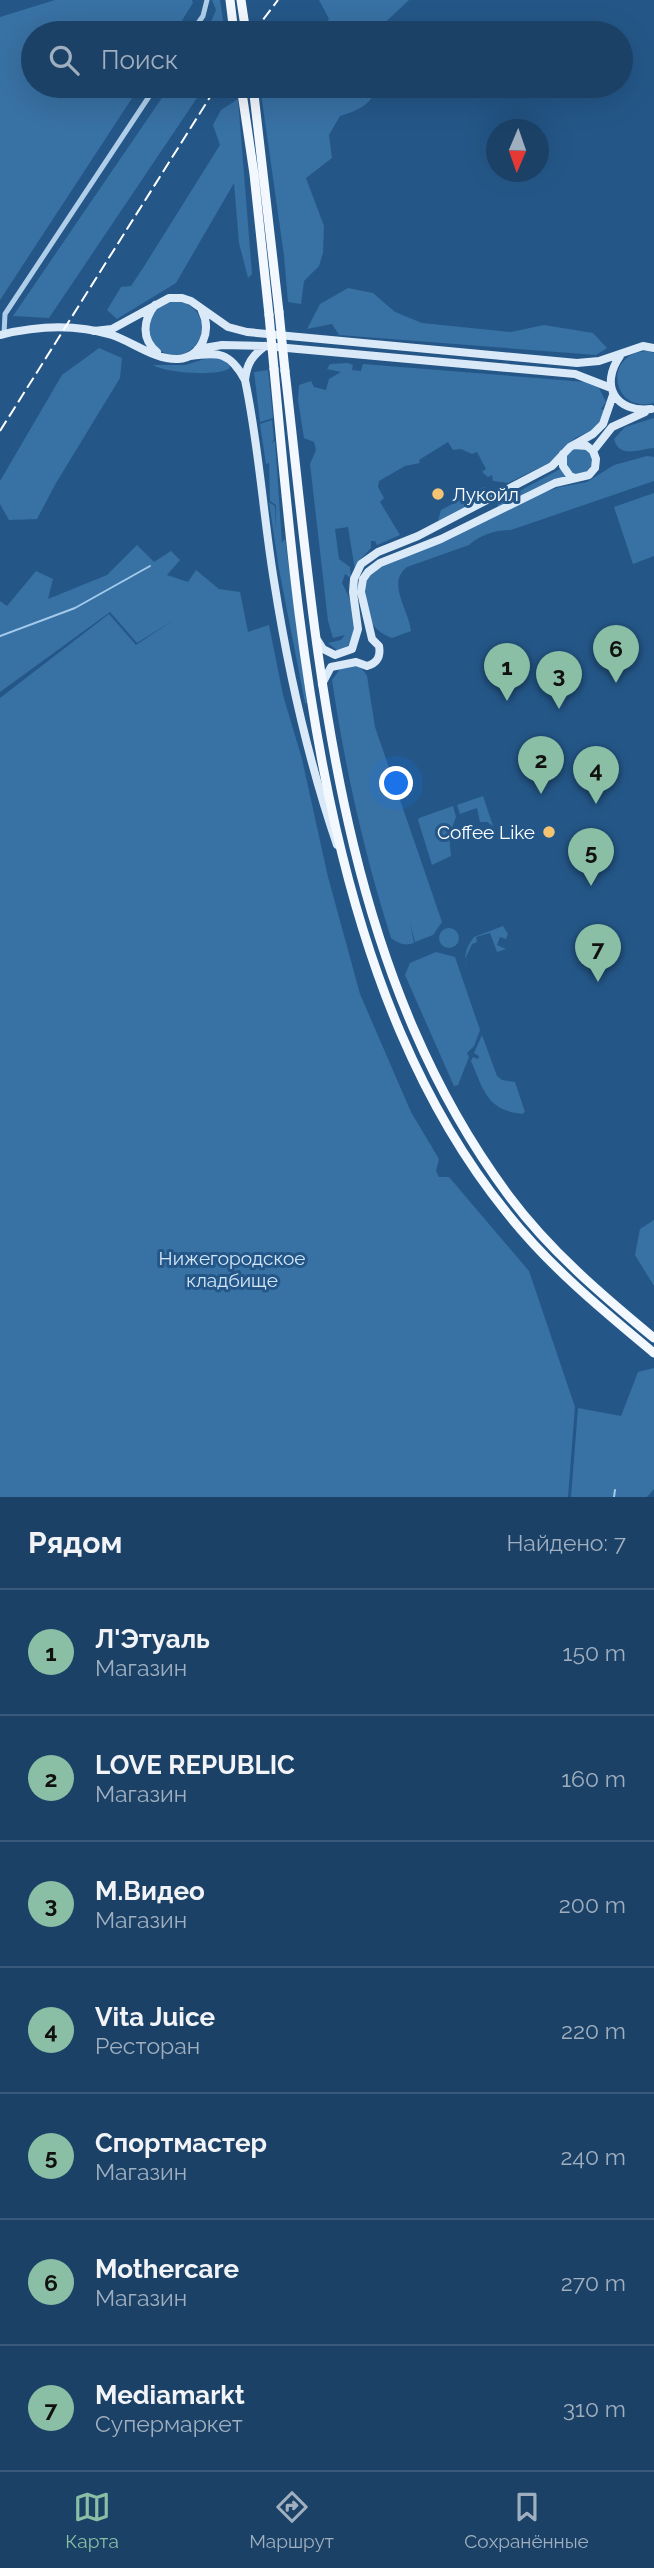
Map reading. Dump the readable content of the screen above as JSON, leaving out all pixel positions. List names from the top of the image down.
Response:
{
  "parks": ["Нижегородское кладбище"],
  "places": ["Лукойл", "Coffee Like"],
  "north": "bottom",
  "page": {
    "search": "Поиск",
    "pins": [
      "6",
      "1",
      "3",
      "2",
      "4",
      "5",
      "7"
    ],
    "heading": ["Рядом", "Найдено: 7"],
    "list": [
      {
        "mark": "1",
        "name": "Л'Этуаль",
        "note": "Магазин",
        "value": "150 m"
      },
      {
        "mark": "2",
        "name": "LOVE REPUBLIC",
        "note": "Магазин",
        "value": "160 m"
      },
      {
        "mark": "3",
        "name": "М.Видео",
        "note": "Магазин",
        "value": "200 m"
      },
      {
        "mark": "4",
        "name": "Vita Juice",
        "note": "Ресторан",
        "value": "220 m"
      },
      {
        "mark": "5",
        "name": "Спортмастер",
        "note": "Магазин",
        "value": "240 m"
      },
      {
        "mark": "6",
        "name": "Mothercare",
        "note": "Магазин",
        "value": "270 m"
      },
      {
        "mark": "7",
        "name": "Mediamarkt",
        "note": "Супермаркет",
        "value": "310 m"
      }
    ],
    "nav": ["Карта", "Маршрут", "Сохранённые"]
  }
}
